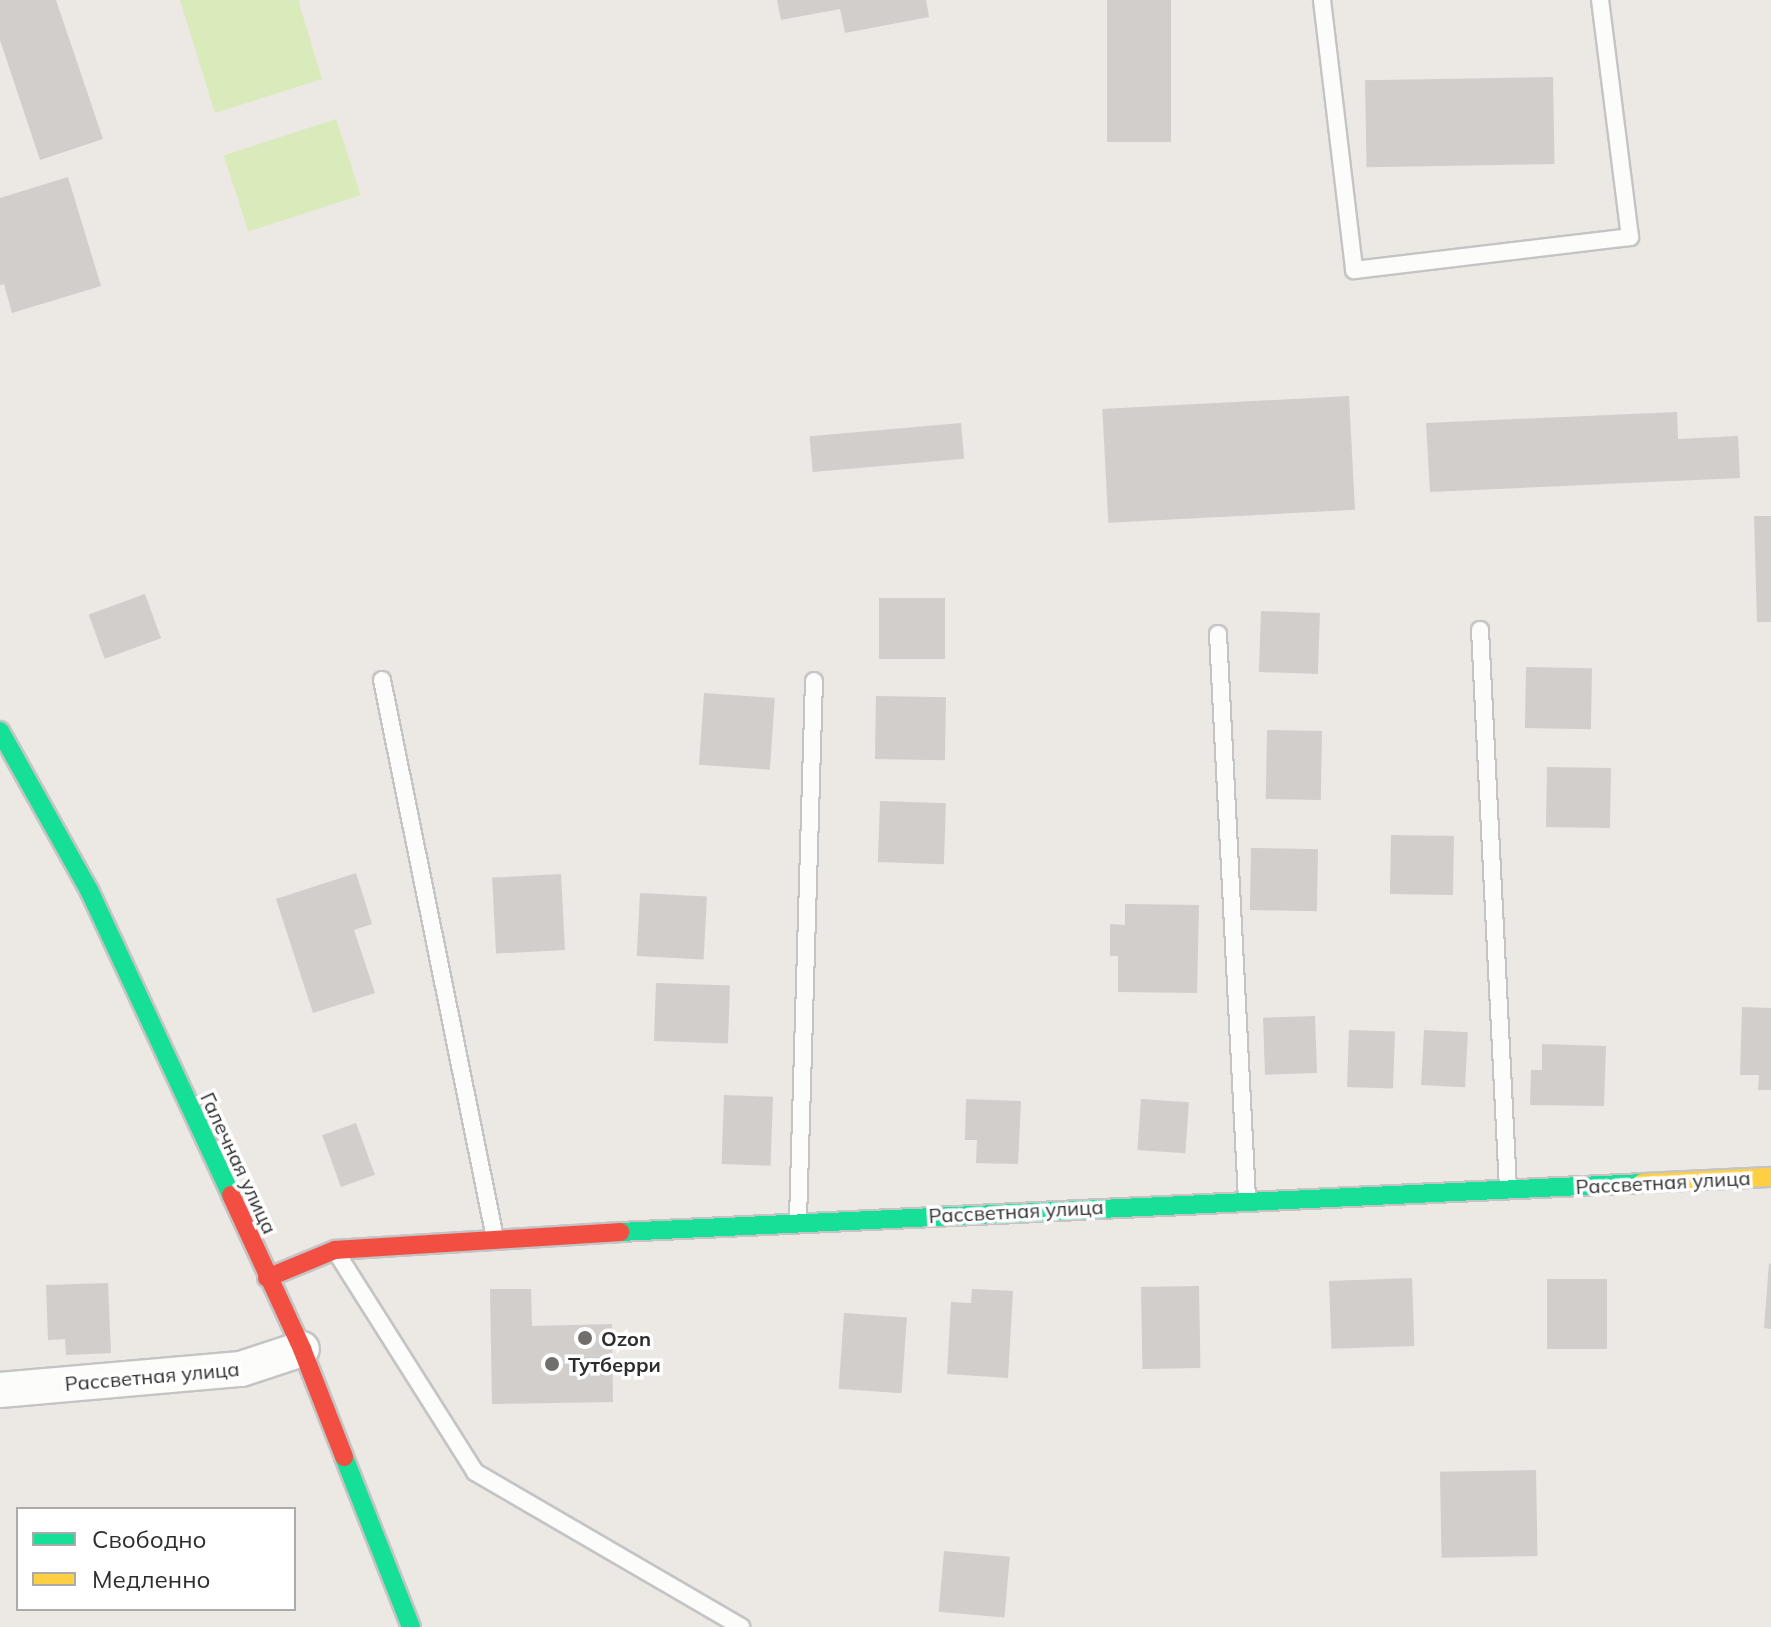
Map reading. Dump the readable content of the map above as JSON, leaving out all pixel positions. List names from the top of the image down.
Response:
{
  "streets": {
    "street": ["Галечная улица", "Рассветная улица"]
  },
  "crossings": [
    ["Галечная улица", "Рассветная улица"]
  ],
  "places": ["Ozon", "Тутберри"],
  "legend": ["Свободно", "Медленно"]
}
